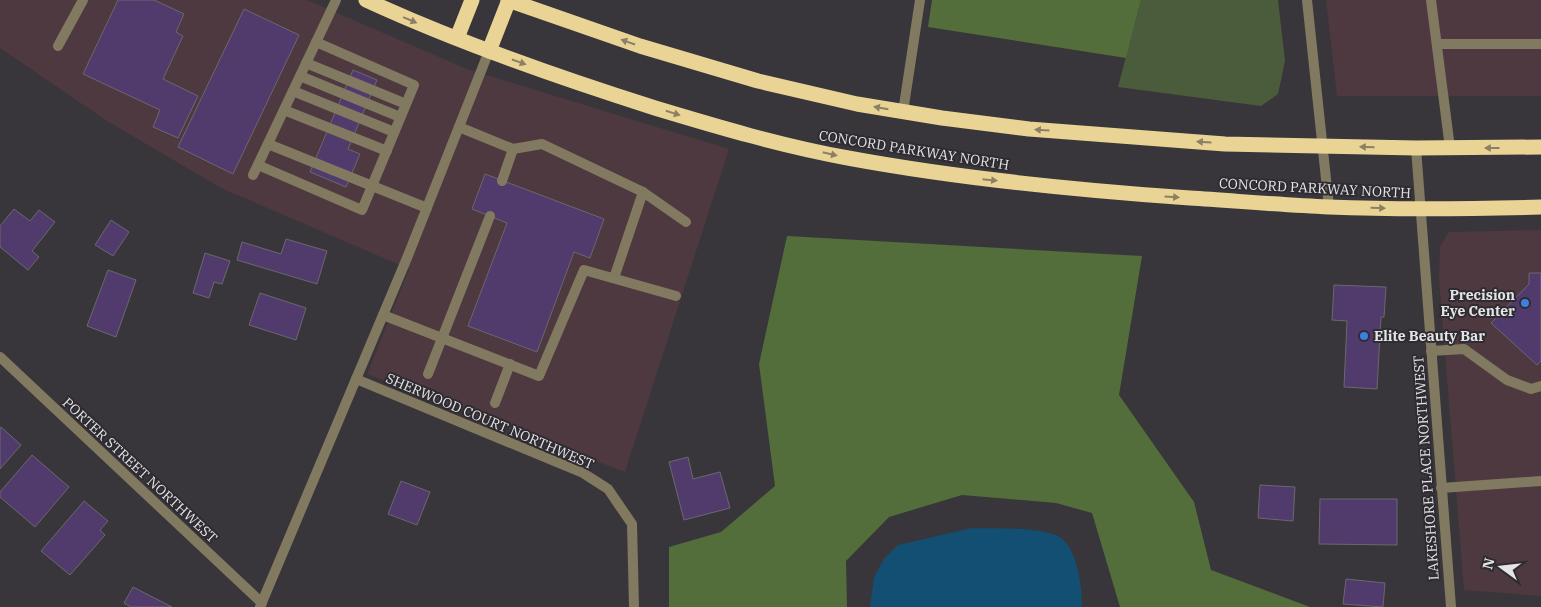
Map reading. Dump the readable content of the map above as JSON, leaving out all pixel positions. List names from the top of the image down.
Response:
{
  "streets": {
    "highway": ["CONCORD PARKWAY NORTH"],
    "street": ["SHERWOOD COURT NORTHWEST", "LAKESHORE PLACE NORTHWEST", "PORTER STREET NORTHWEST"]
  },
  "crossings": [
    ["CONCORD PARKWAY NORTH", "LAKESHORE PLACE NORTHWEST"]
  ],
  "places": ["Precision Eye Center", "Elite Beauty Bar"],
  "north": "left"
}
